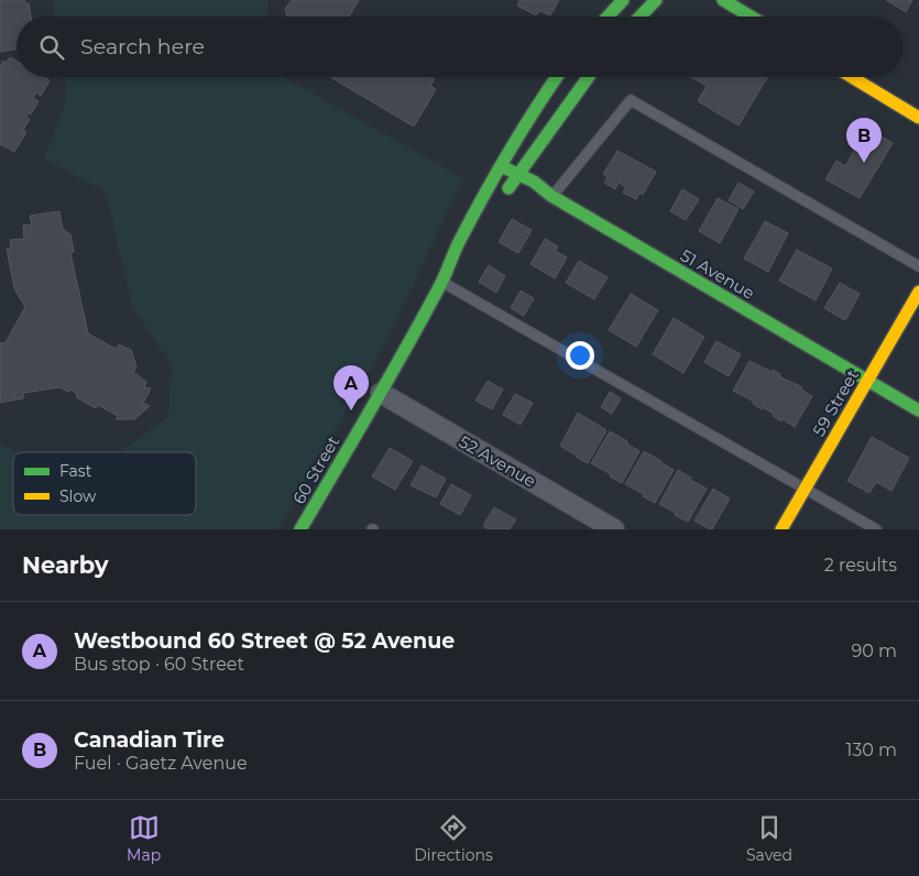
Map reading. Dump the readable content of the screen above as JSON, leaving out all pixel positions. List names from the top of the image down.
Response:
{
  "streets": {
    "main road": ["51 Avenue", "59 Street", "60 Street"],
    "street": ["52 Avenue"]
  },
  "crossings": [
    ["51 Avenue", "59 Street"],
    ["51 Avenue", "60 Street"],
    ["52 Avenue", "60 Street"]
  ],
  "legend": ["Fast", "Slow"],
  "page": {
    "search": "Search here",
    "pins": ["B", "A"],
    "heading": ["Nearby", "2 results"],
    "list": [
      {
        "mark": "A",
        "name": "Westbound 60 Street @ 52 Avenue",
        "note": "Bus stop · 60 Street",
        "value": "90 m"
      },
      {
        "mark": "B",
        "name": "Canadian Tire",
        "note": "Fuel · Gaetz Avenue",
        "value": "130 m"
      }
    ],
    "nav": ["Map", "Directions", "Saved"]
  }
}
